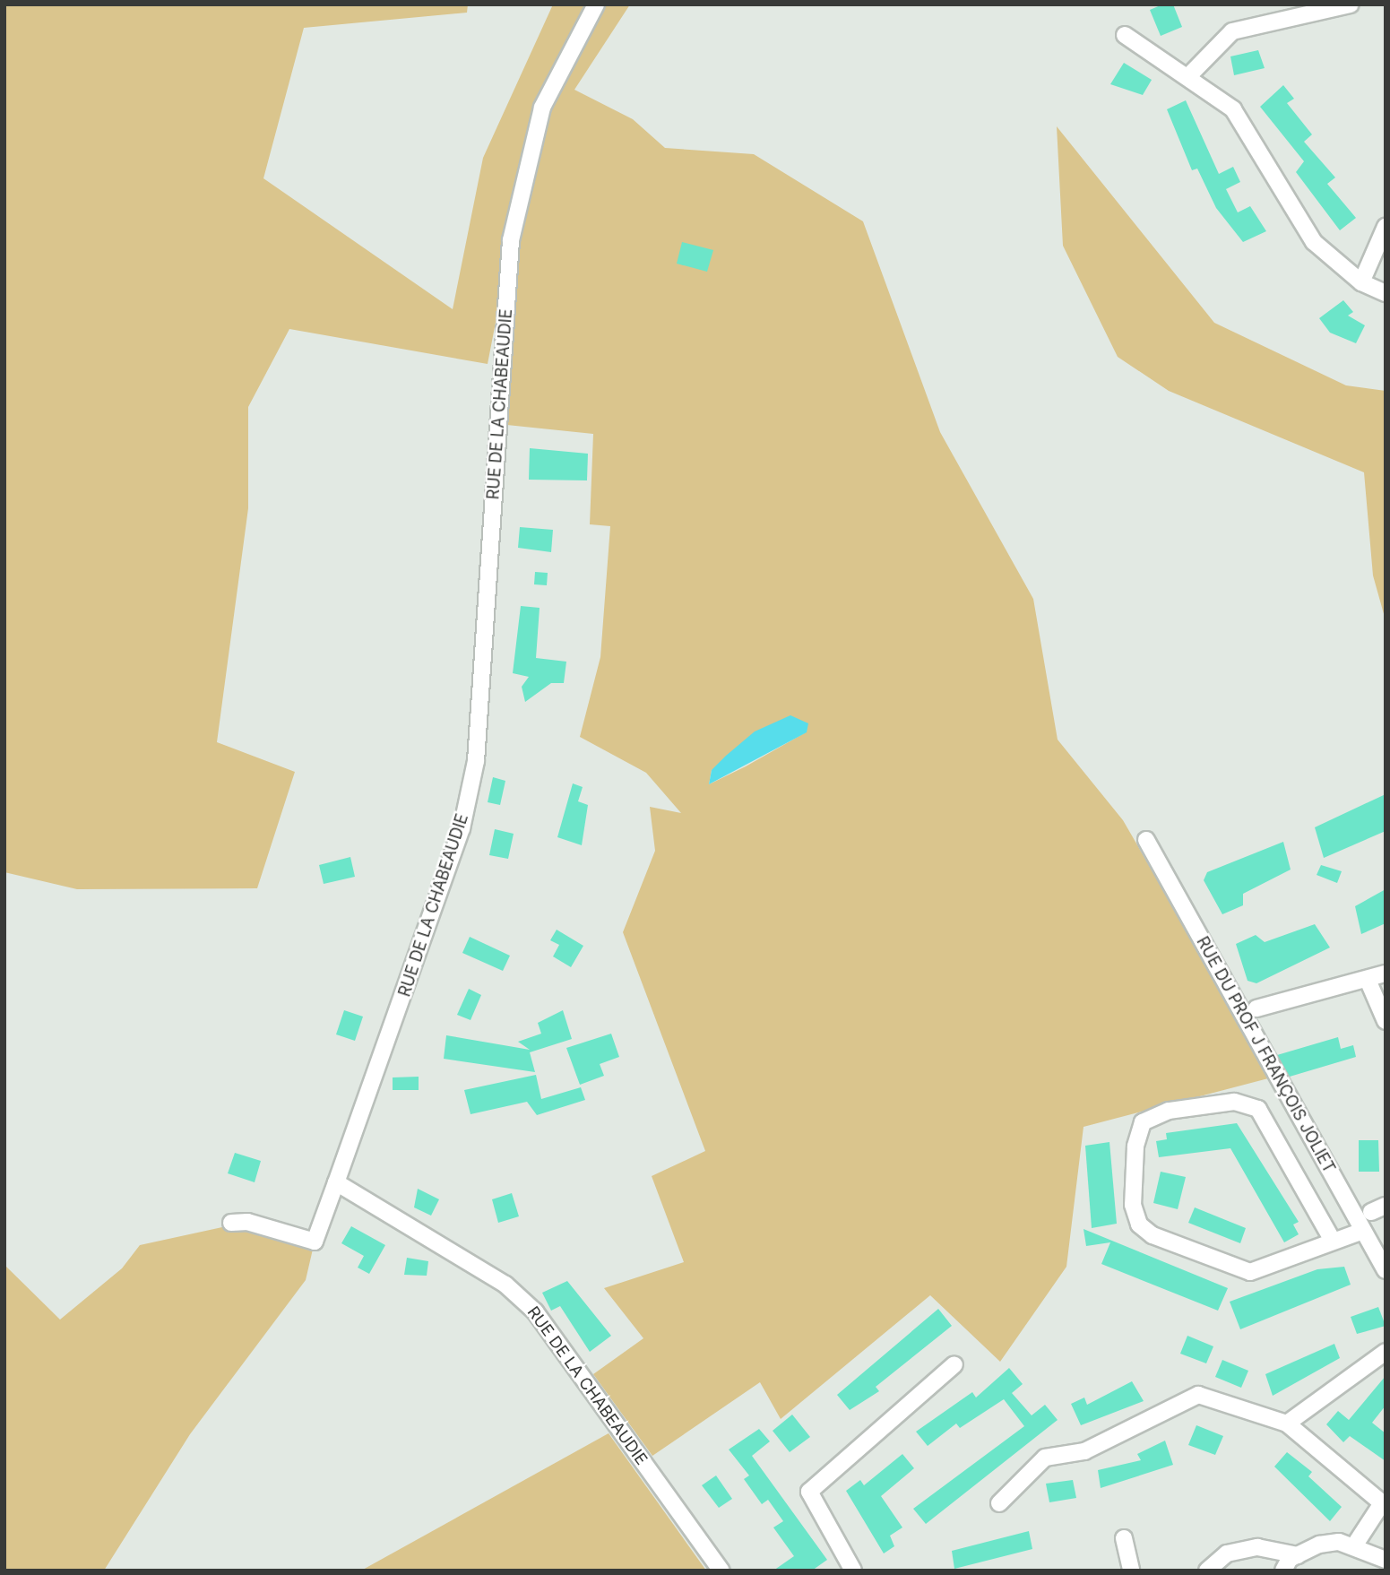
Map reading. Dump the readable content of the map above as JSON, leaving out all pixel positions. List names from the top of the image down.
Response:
{
  "streets": {
    "street": ["RUE DE LA CHABEAUDIE", "RUE DU PROF J FRANÇOIS JOLIET"]
  }
}
